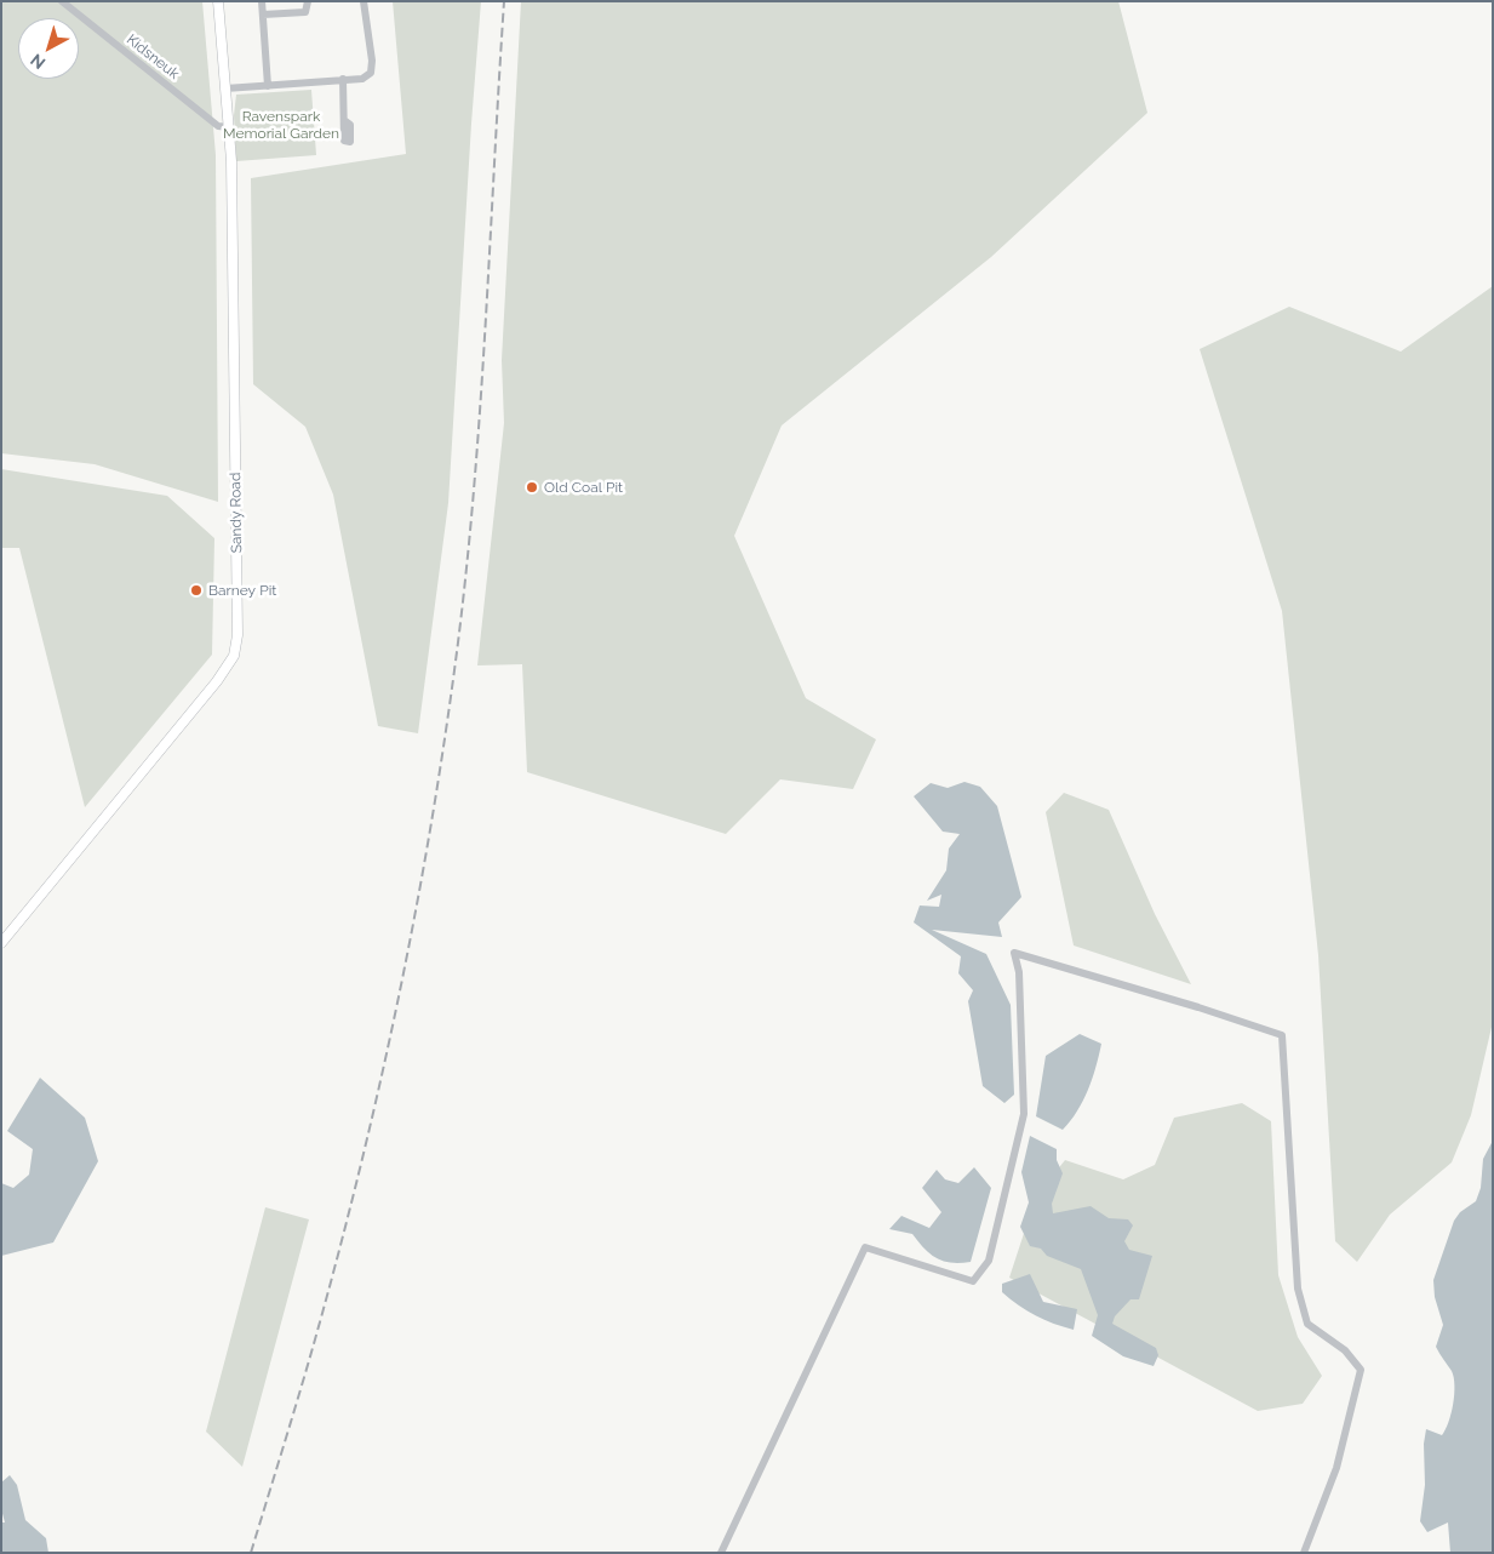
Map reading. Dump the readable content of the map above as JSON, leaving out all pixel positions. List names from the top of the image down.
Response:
{
  "streets": {
    "main road": ["Sandy Road"],
    "street": ["Kidsneuk"]
  },
  "crossings": [
    ["Kidsneuk", "Sandy Road"]
  ],
  "parks": ["Ravenspark Memorial Garden"],
  "places": ["Old Coal Pit", "Barney Pit"],
  "north": "bottom left"
}
